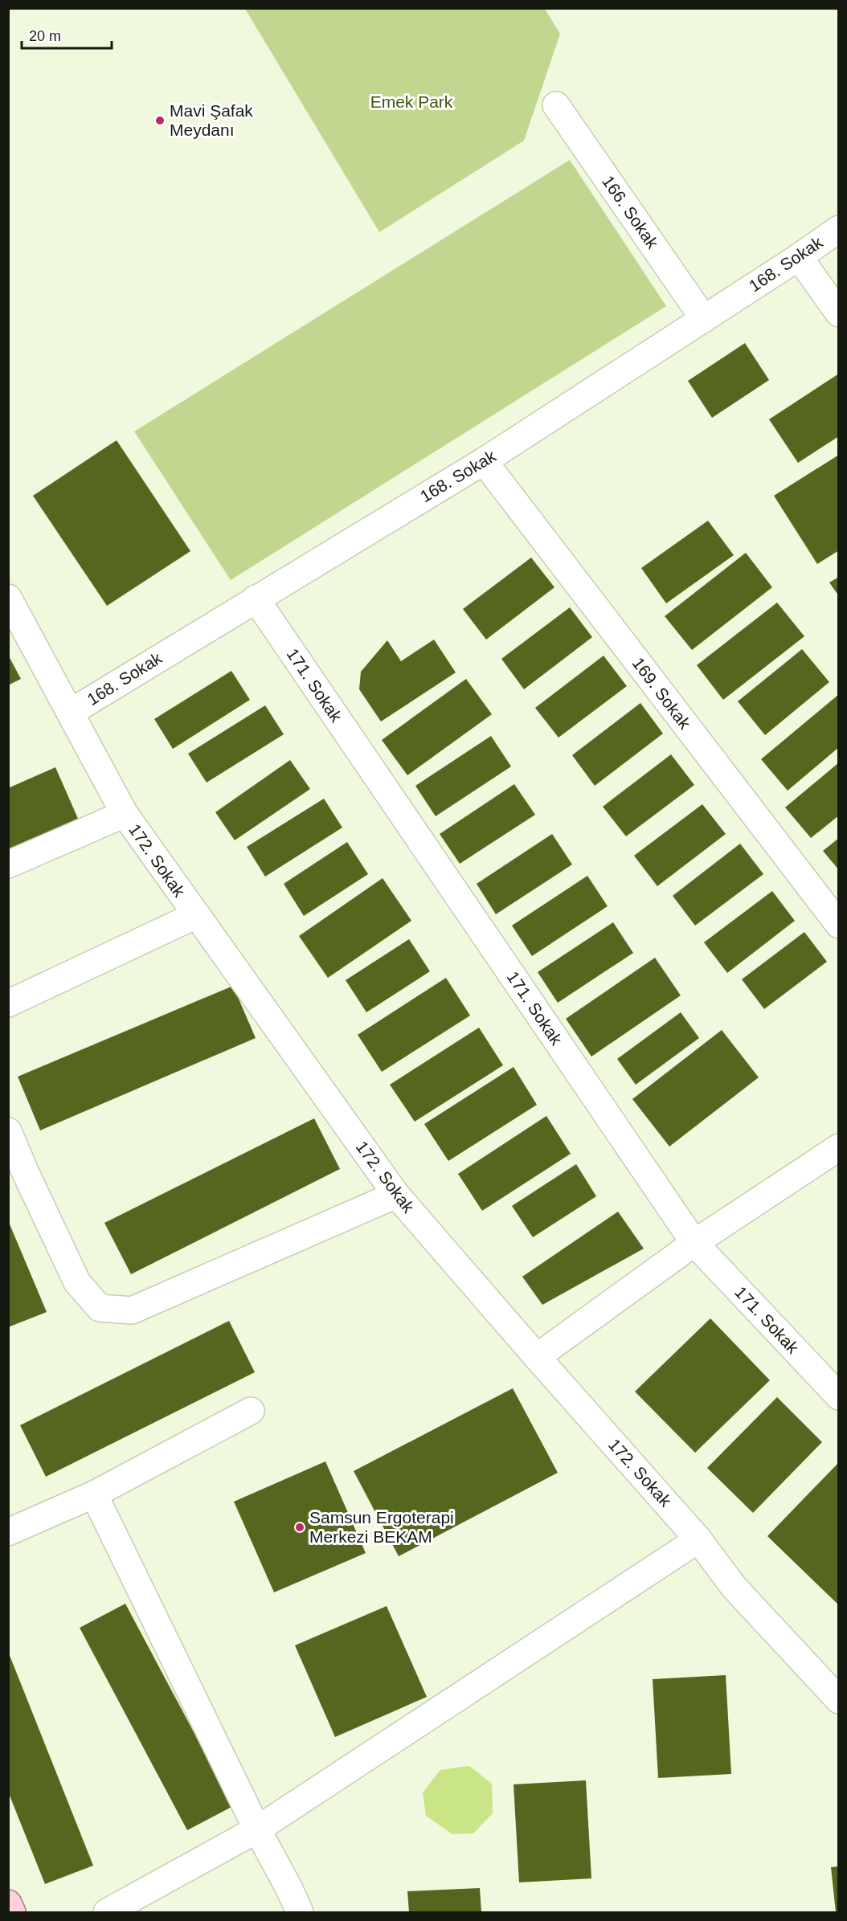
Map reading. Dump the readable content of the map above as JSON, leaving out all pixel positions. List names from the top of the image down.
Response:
{
  "streets": {
    "street": [
      "166. Sokak",
      "168. Sokak",
      "171. Sokak",
      "169. Sokak",
      "172. Sokak"
    ]
  },
  "crossings": [
    ["166. Sokak", "168. Sokak"],
    ["168. Sokak", "171. Sokak"],
    ["168. Sokak", "169. Sokak"],
    ["168. Sokak", "172. Sokak"]
  ],
  "parks": ["Emek Park"],
  "places": ["Mavi Şafak Meydanı", "Samsun Ergoterapi Merkezi BEKAM"],
  "scale_bar": "20 m"
}
